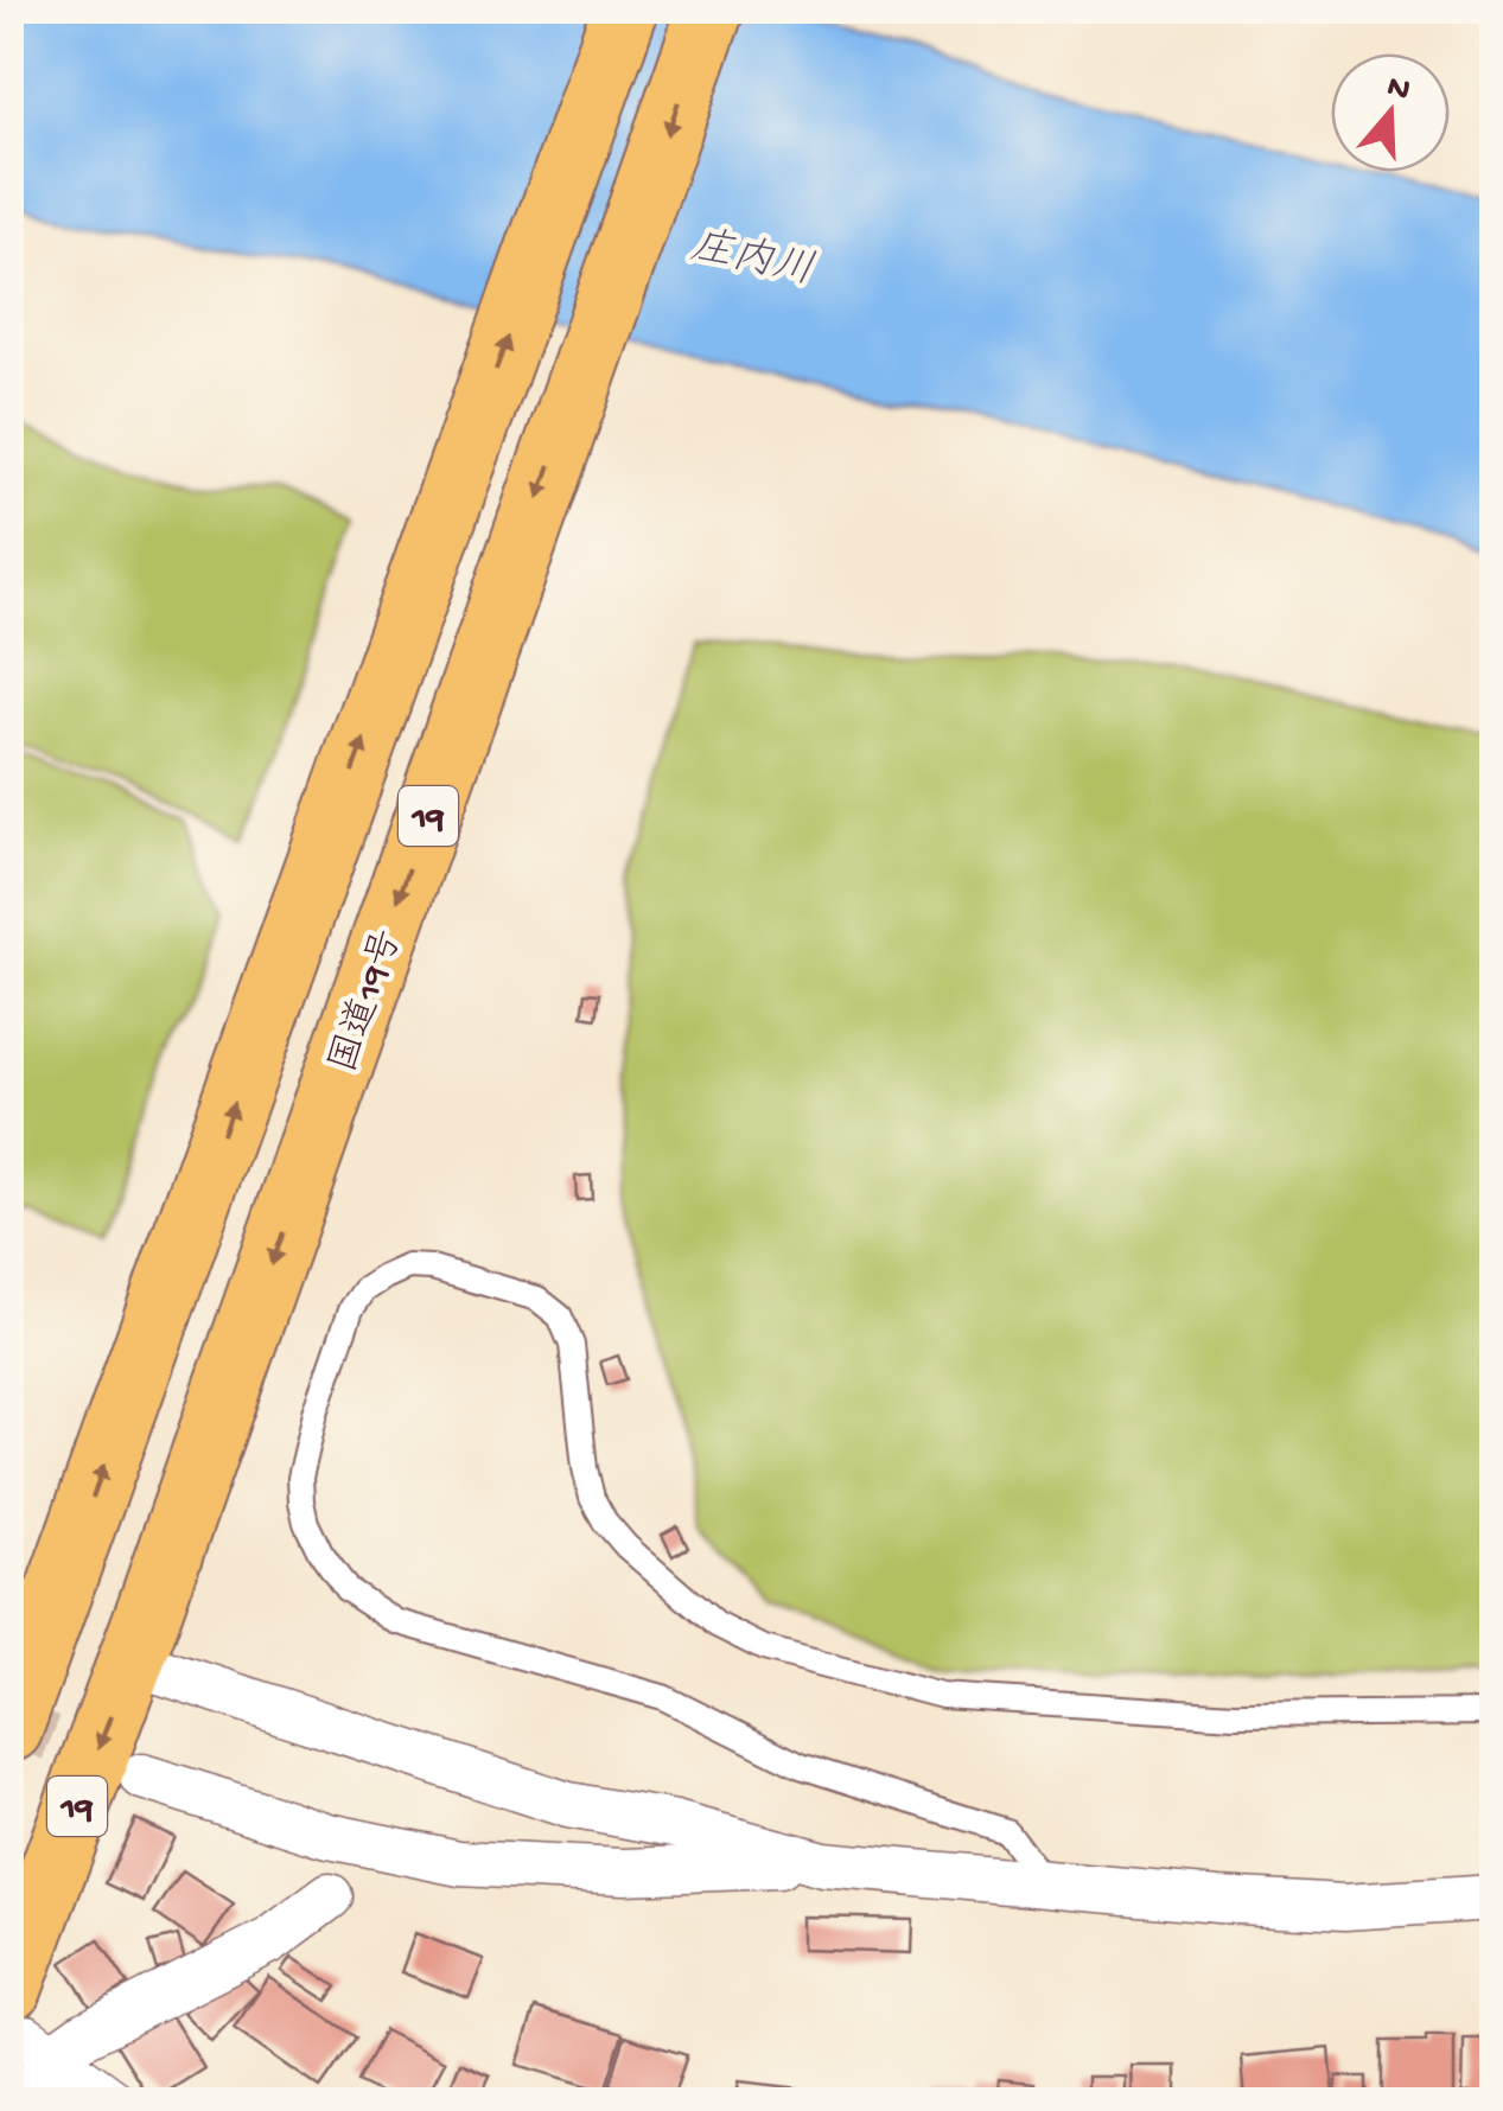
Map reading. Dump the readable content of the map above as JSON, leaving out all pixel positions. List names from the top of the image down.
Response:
{
  "streets": {
    "highway": ["19", "国道19号"]
  },
  "water": ["庄内川"],
  "north": "top"
}
